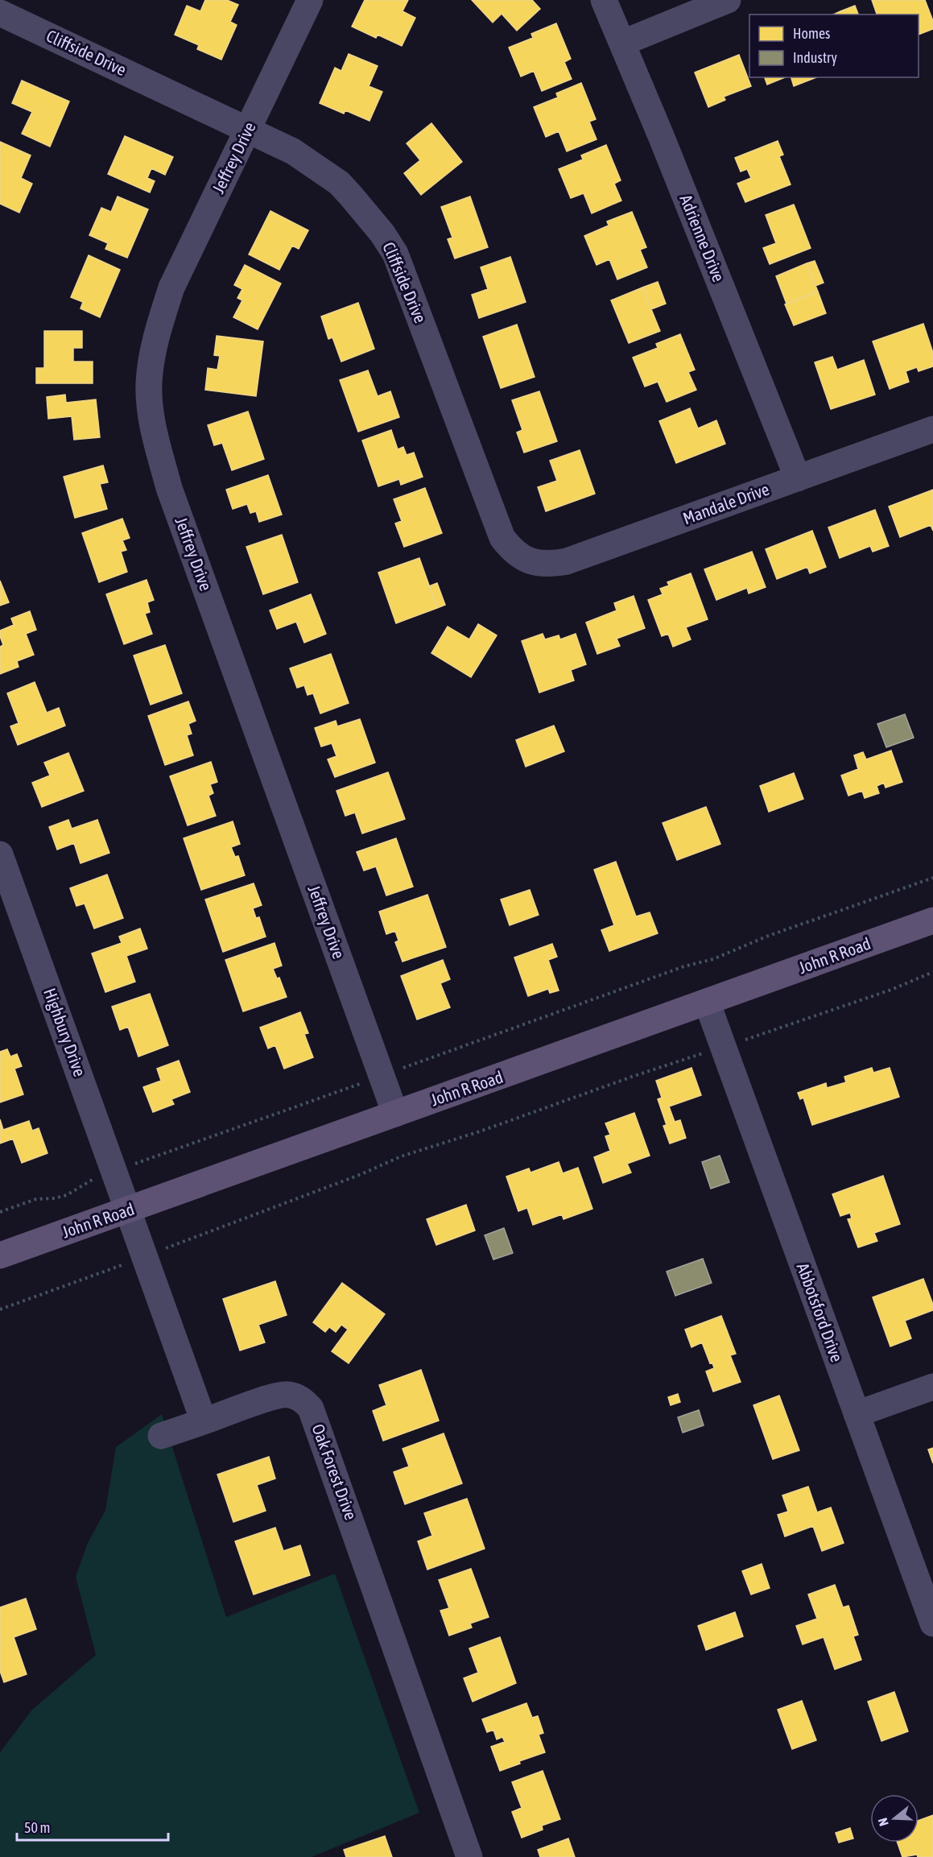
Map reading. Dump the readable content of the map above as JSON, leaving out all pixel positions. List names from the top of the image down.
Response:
{
  "streets": {
    "main road": ["John R Road"],
    "street": [
      "Cliffside Drive",
      "Jeffrey Drive",
      "Adrienne Drive",
      "Mandale Drive",
      "Highbury Drive",
      "Abbotsford Drive",
      "Oak Forest Drive"
    ]
  },
  "crossings": [
    ["Cliffside Drive", "Jeffrey Drive"],
    ["Cliffside Drive", "Mandale Drive"],
    ["Jeffrey Drive", "John R Road"],
    ["Adrienne Drive", "Mandale Drive"],
    ["John R Road", "Highbury Drive"],
    ["John R Road", "Abbotsford Drive"]
  ],
  "legend": ["Homes", "Industry"],
  "scale_bar": "50 m",
  "north": "left"
}
